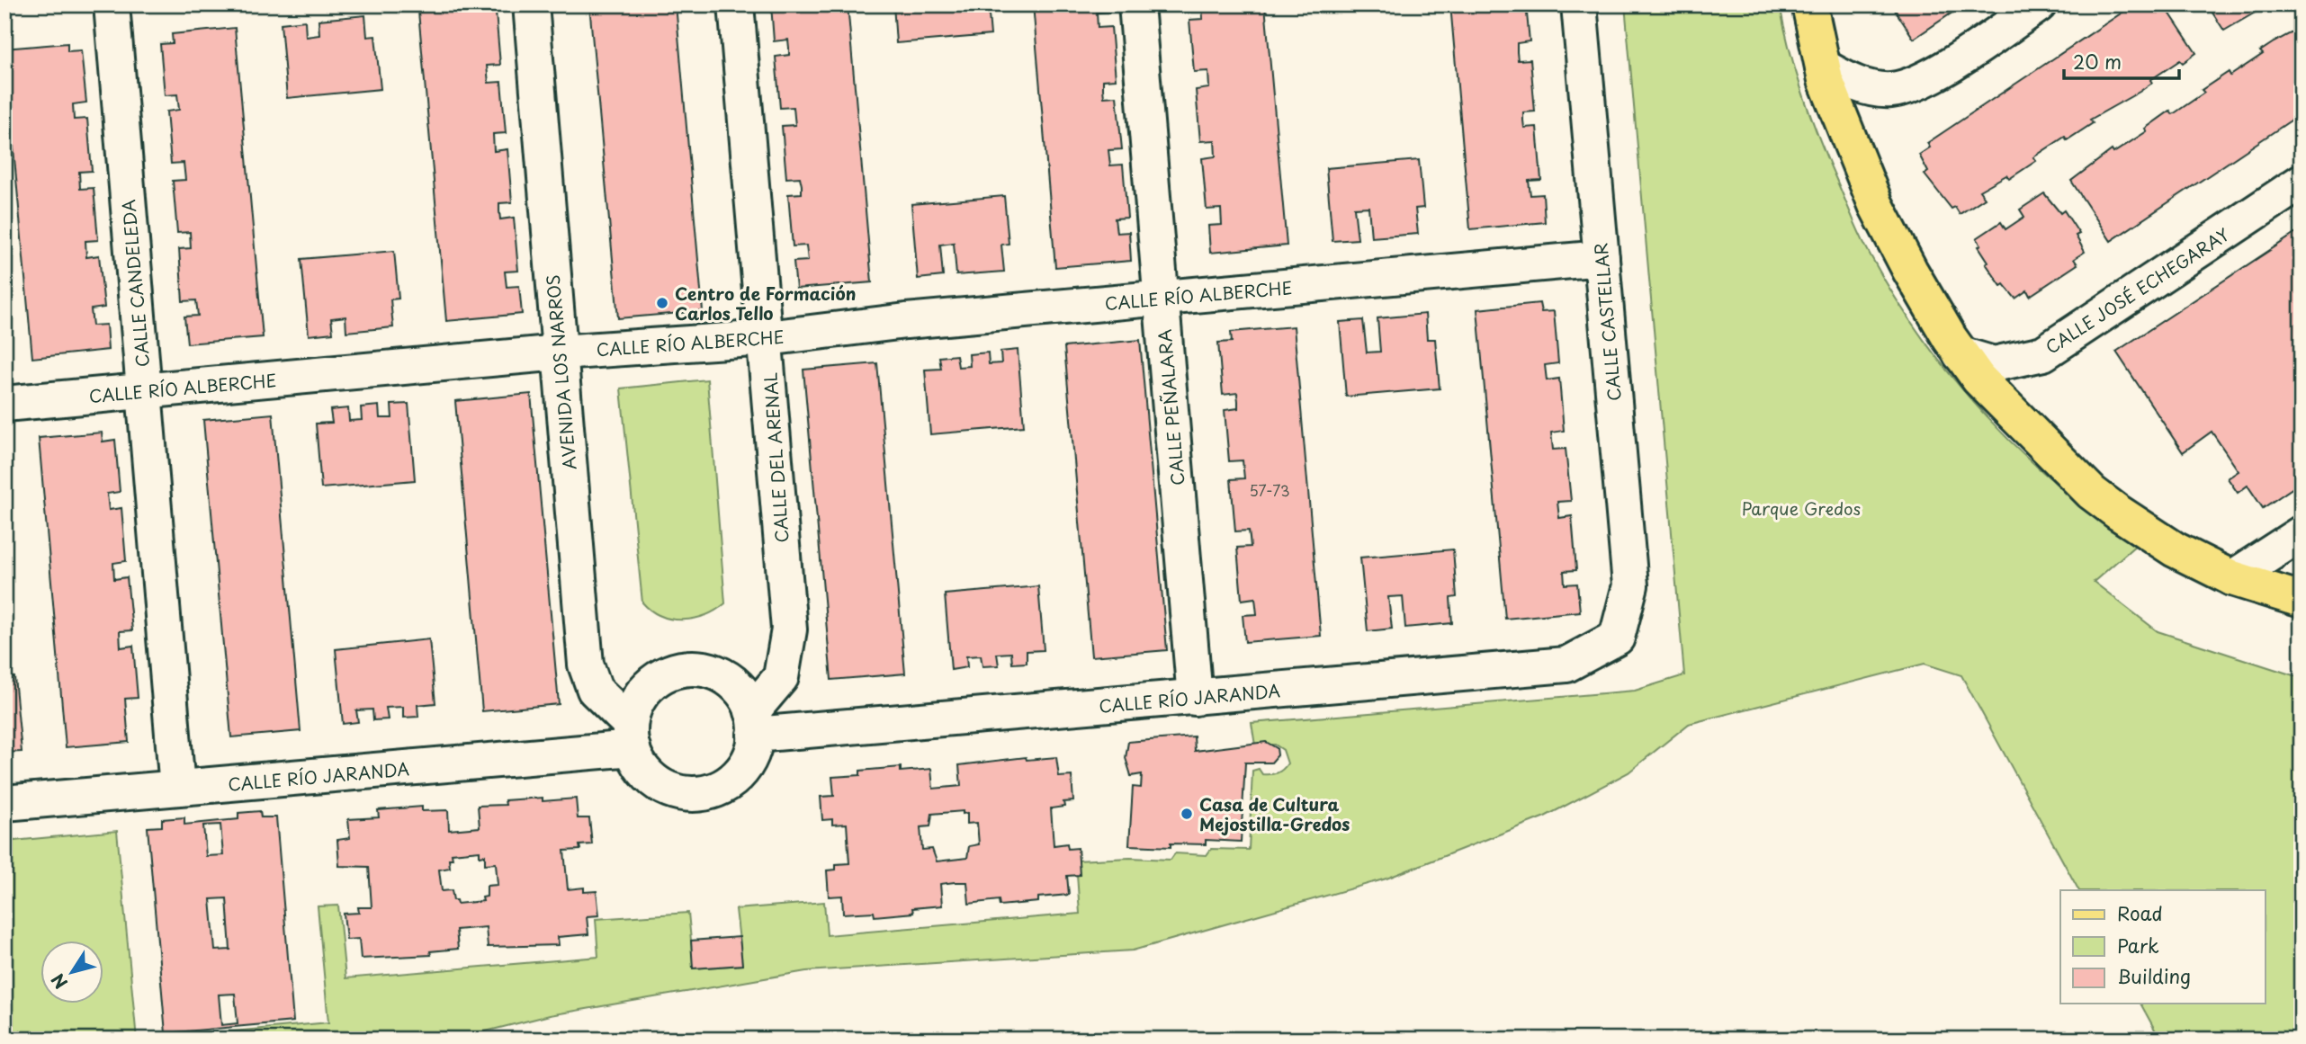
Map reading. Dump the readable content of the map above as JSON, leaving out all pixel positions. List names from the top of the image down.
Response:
{
  "streets": {
    "street": [
      "CALLE CANDELEDA",
      "CALLE JOSÉ ECHEGARAY",
      "CALLE RÍO ALBERCHE",
      "CALLE CASTELLAR",
      "AVENIDA LOS NARROS",
      "CALLE PEÑALARA",
      "CALLE DEL ARENAL",
      "CALLE RÍO JARANDA"
    ]
  },
  "crossings": [
    ["CALLE CANDELEDA", "CALLE RÍO ALBERCHE"],
    ["CALLE CANDELEDA", "CALLE RÍO JARANDA"],
    ["CALLE RÍO ALBERCHE", "CALLE CASTELLAR"],
    ["CALLE RÍO ALBERCHE", "AVENIDA LOS NARROS"],
    ["CALLE RÍO ALBERCHE", "CALLE PEÑALARA"],
    ["CALLE RÍO ALBERCHE", "CALLE DEL ARENAL"],
    ["CALLE CASTELLAR", "CALLE RÍO JARANDA"],
    ["AVENIDA LOS NARROS", "CALLE DEL ARENAL"],
    ["AVENIDA LOS NARROS", "CALLE RÍO JARANDA"],
    ["CALLE PEÑALARA", "CALLE RÍO JARANDA"],
    ["CALLE DEL ARENAL", "CALLE RÍO JARANDA"]
  ],
  "parks": ["Parque Gredos"],
  "places": ["Centro de Formación Carlos Tello", "Casa de Cultura Mejostilla-Gredos"],
  "house_numbers": ["57-73"],
  "legend": ["Road", "Park", "Building"],
  "scale_bar": "20 m",
  "north": "bottom left"
}
